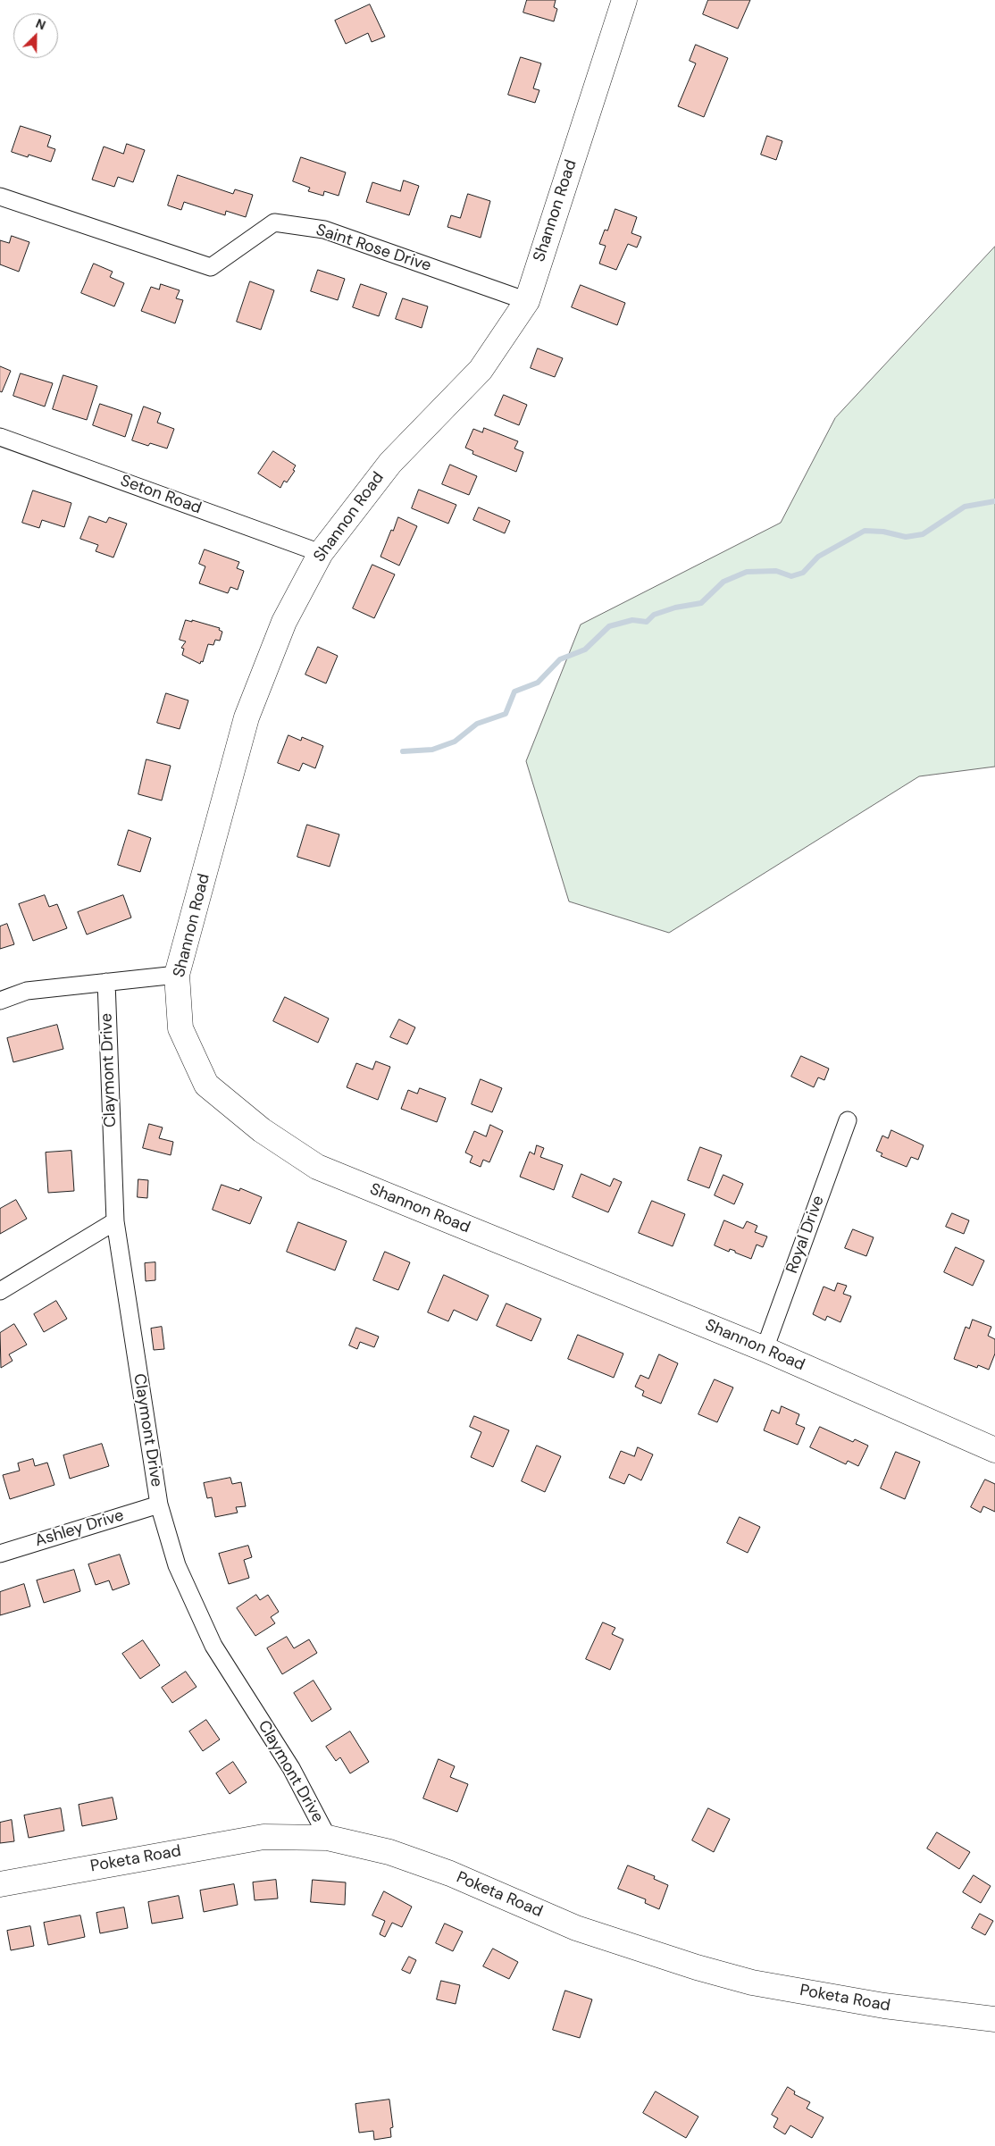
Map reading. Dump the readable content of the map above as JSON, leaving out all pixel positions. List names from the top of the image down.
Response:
{
  "streets": {
    "street": [
      "Shannon Road",
      "Saint Rose Drive",
      "Seton Road",
      "Claymont Drive",
      "Royal Drive",
      "Ashley Drive",
      "Poketa Road"
    ]
  },
  "crossings": [
    ["Shannon Road", "Saint Rose Drive"],
    ["Shannon Road", "Seton Road"],
    ["Shannon Road", "Royal Drive"],
    ["Claymont Drive", "Ashley Drive"],
    ["Claymont Drive", "Poketa Road"]
  ],
  "north": "top right"
}
